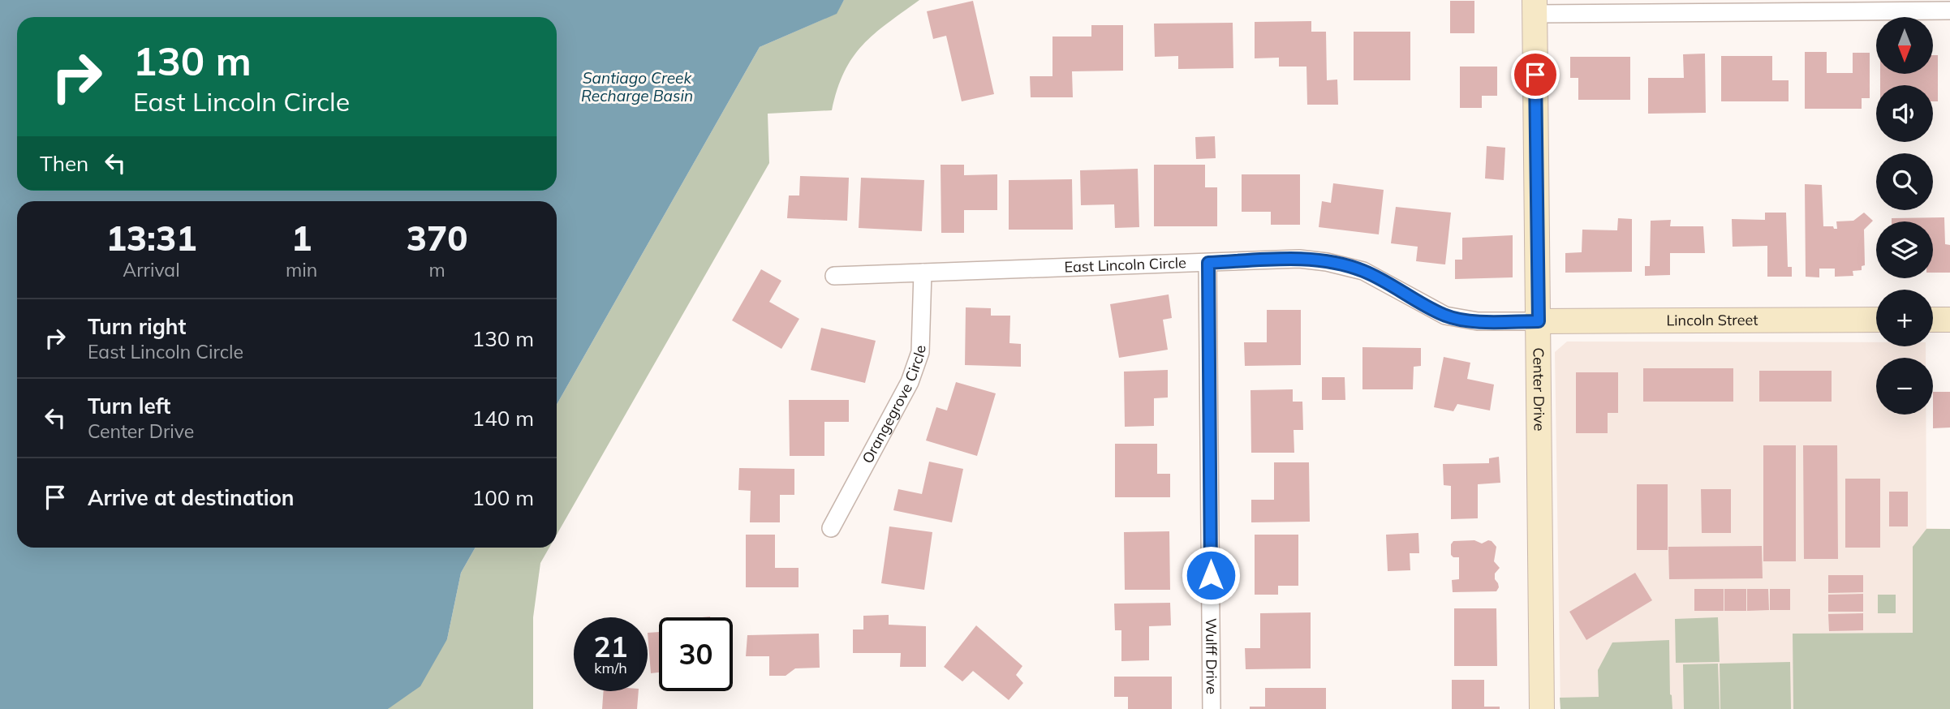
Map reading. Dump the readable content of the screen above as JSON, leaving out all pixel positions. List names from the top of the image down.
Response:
{
  "streets": {
    "street": [
      "East Lincoln Circle",
      "Lincoln Street",
      "Center Drive",
      "Orangegrove Circle",
      "Wulff Drive"
    ]
  },
  "crossings": [
    ["East Lincoln Circle", "Lincoln Street"],
    ["East Lincoln Circle", "Center Drive"],
    ["East Lincoln Circle", "Orangegrove Circle"],
    ["East Lincoln Circle", "Wulff Drive"],
    ["Lincoln Street", "Center Drive"]
  ],
  "water": ["Santiago Creek Recharge Basin"],
  "north": "bottom",
  "page": {
    "map_buttons": ["+", "−"],
    "turn": ["130 m", "East Lincoln Circle"],
    "then": "Then",
    "eta": [
      "13:31",
      "Arrival",
      "1",
      "min",
      "370",
      "m"
    ],
    "list": [
      {
        "name": "Turn right",
        "note": "East Lincoln Circle",
        "value": "130 m"
      },
      {
        "name": "Turn left",
        "note": "Center Drive",
        "value": "140 m"
      },
      {
        "name": "Arrive at destination",
        "value": "100 m"
      }
    ],
    "speed": "21 km/h",
    "limit": "30"
  }
}
